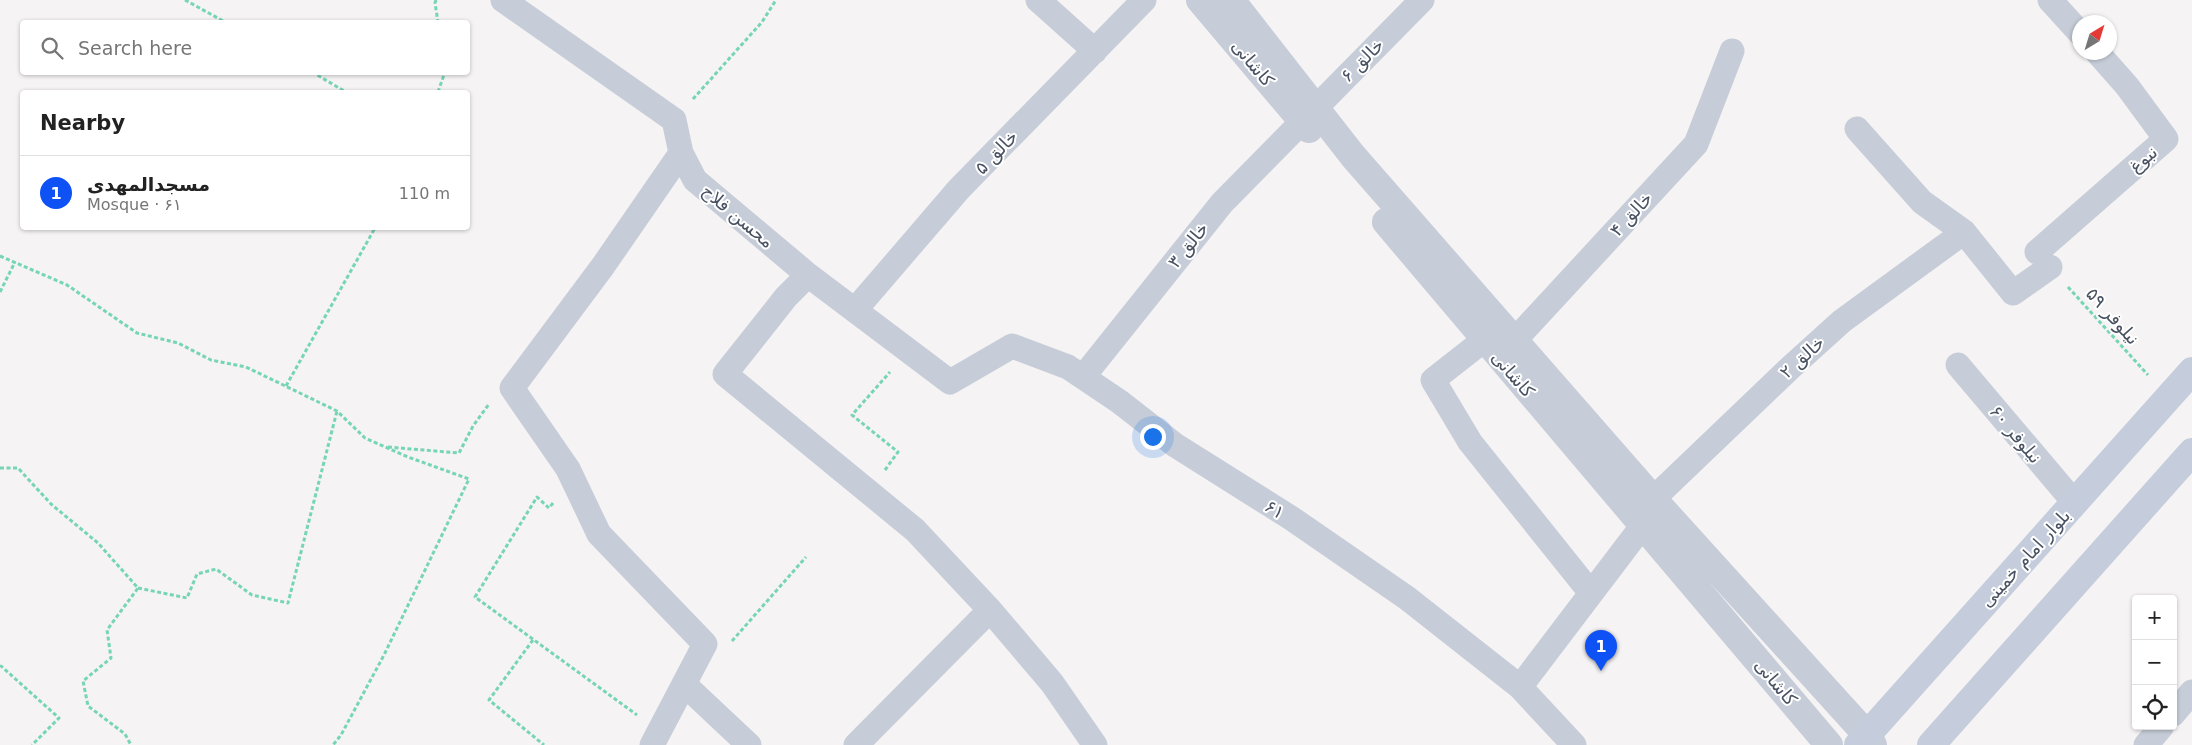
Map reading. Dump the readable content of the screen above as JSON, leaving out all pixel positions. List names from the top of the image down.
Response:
{
  "streets": {
    "main road": ["بلوار امام خمینی"],
    "street": [
      "خالق ۶",
      "کاشانی",
      "خالق ۵",
      "نبوغ",
      "خالق ۴",
      "محسن فلاح",
      "خالق ۳",
      "خالق ۲",
      "نیلوفر ۶۰",
      "۶۱"
    ],
    "path": ["نیلوفر ۵۹"]
  },
  "crossings": [
    ["خالق ۶", "کاشانی"],
    ["خالق ۶", "خالق ۳"],
    ["کاشانی", "خالق ۴"],
    ["کاشانی", "خالق ۳"],
    ["کاشانی", "خالق ۲"],
    ["کاشانی", "بلوار امام خمینی"],
    ["خالق ۵", "محسن فلاح"],
    ["نبوغ", "نیلوفر ۵۹"],
    ["محسن فلاح", "۶۱"],
    ["خالق ۳", "۶۱"],
    ["نیلوفر ۵۹", "بلوار امام خمینی"],
    ["نیلوفر ۶۰", "بلوار امام خمینی"]
  ],
  "north": "top right",
  "page": {
    "search": "Search here",
    "heading": "Nearby",
    "list": [
      {
        "mark": "1",
        "name": "مسجدالمهدی",
        "note": "Mosque · ۶۱",
        "value": "110 m"
      }
    ],
    "map_buttons": ["+", "−"],
    "pins": "1"
  }
}
